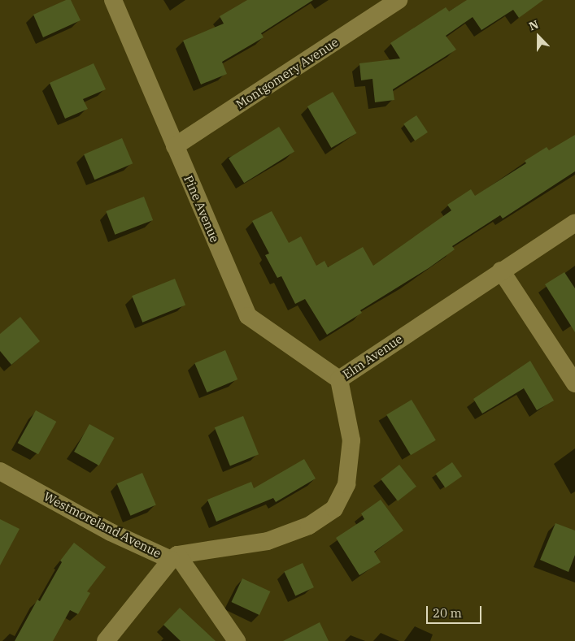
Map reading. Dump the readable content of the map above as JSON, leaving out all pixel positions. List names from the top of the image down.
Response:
{
  "streets": {
    "street": [
      "Montgomery Avenue",
      "Pine Avenue",
      "Elm Avenue",
      "Westmoreland Avenue"
    ]
  },
  "crossings": [
    ["Montgomery Avenue", "Pine Avenue"],
    ["Pine Avenue", "Elm Avenue"],
    ["Elm Avenue", "Westmoreland Avenue"]
  ],
  "scale_bar": "20 m",
  "north": "top"
}
